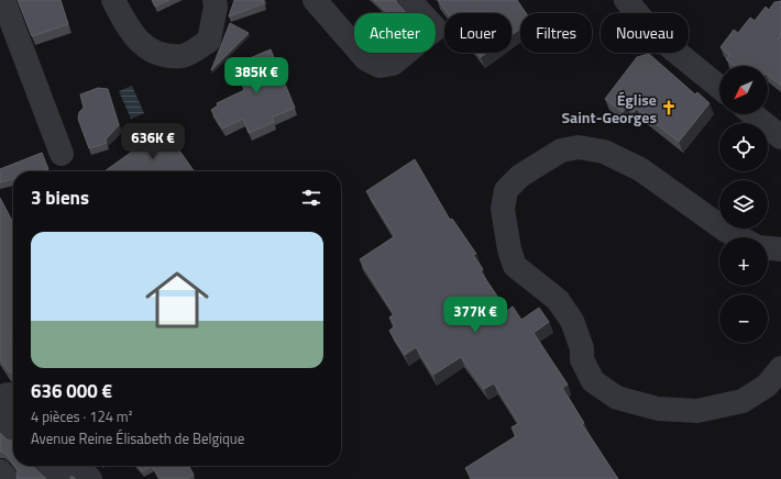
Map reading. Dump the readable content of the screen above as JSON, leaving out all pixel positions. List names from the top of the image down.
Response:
{
  "places": {
    "church": ["Église Saint-Georges"]
  },
  "north": "bottom left",
  "page": {
    "chip": [
      "Acheter",
      "Louer",
      "Filtres",
      "Nouveau"
    ],
    "price": ["385K €", "636K €", "377K €"],
    "map_buttons": ["+", "−"],
    "heading": "3 biens",
    "list": [
      {
        "name": "636 000 €",
        "note": "4 pièces · 124 m² · Avenue Reine Élisabeth de Belgique"
      }
    ]
  }
}
